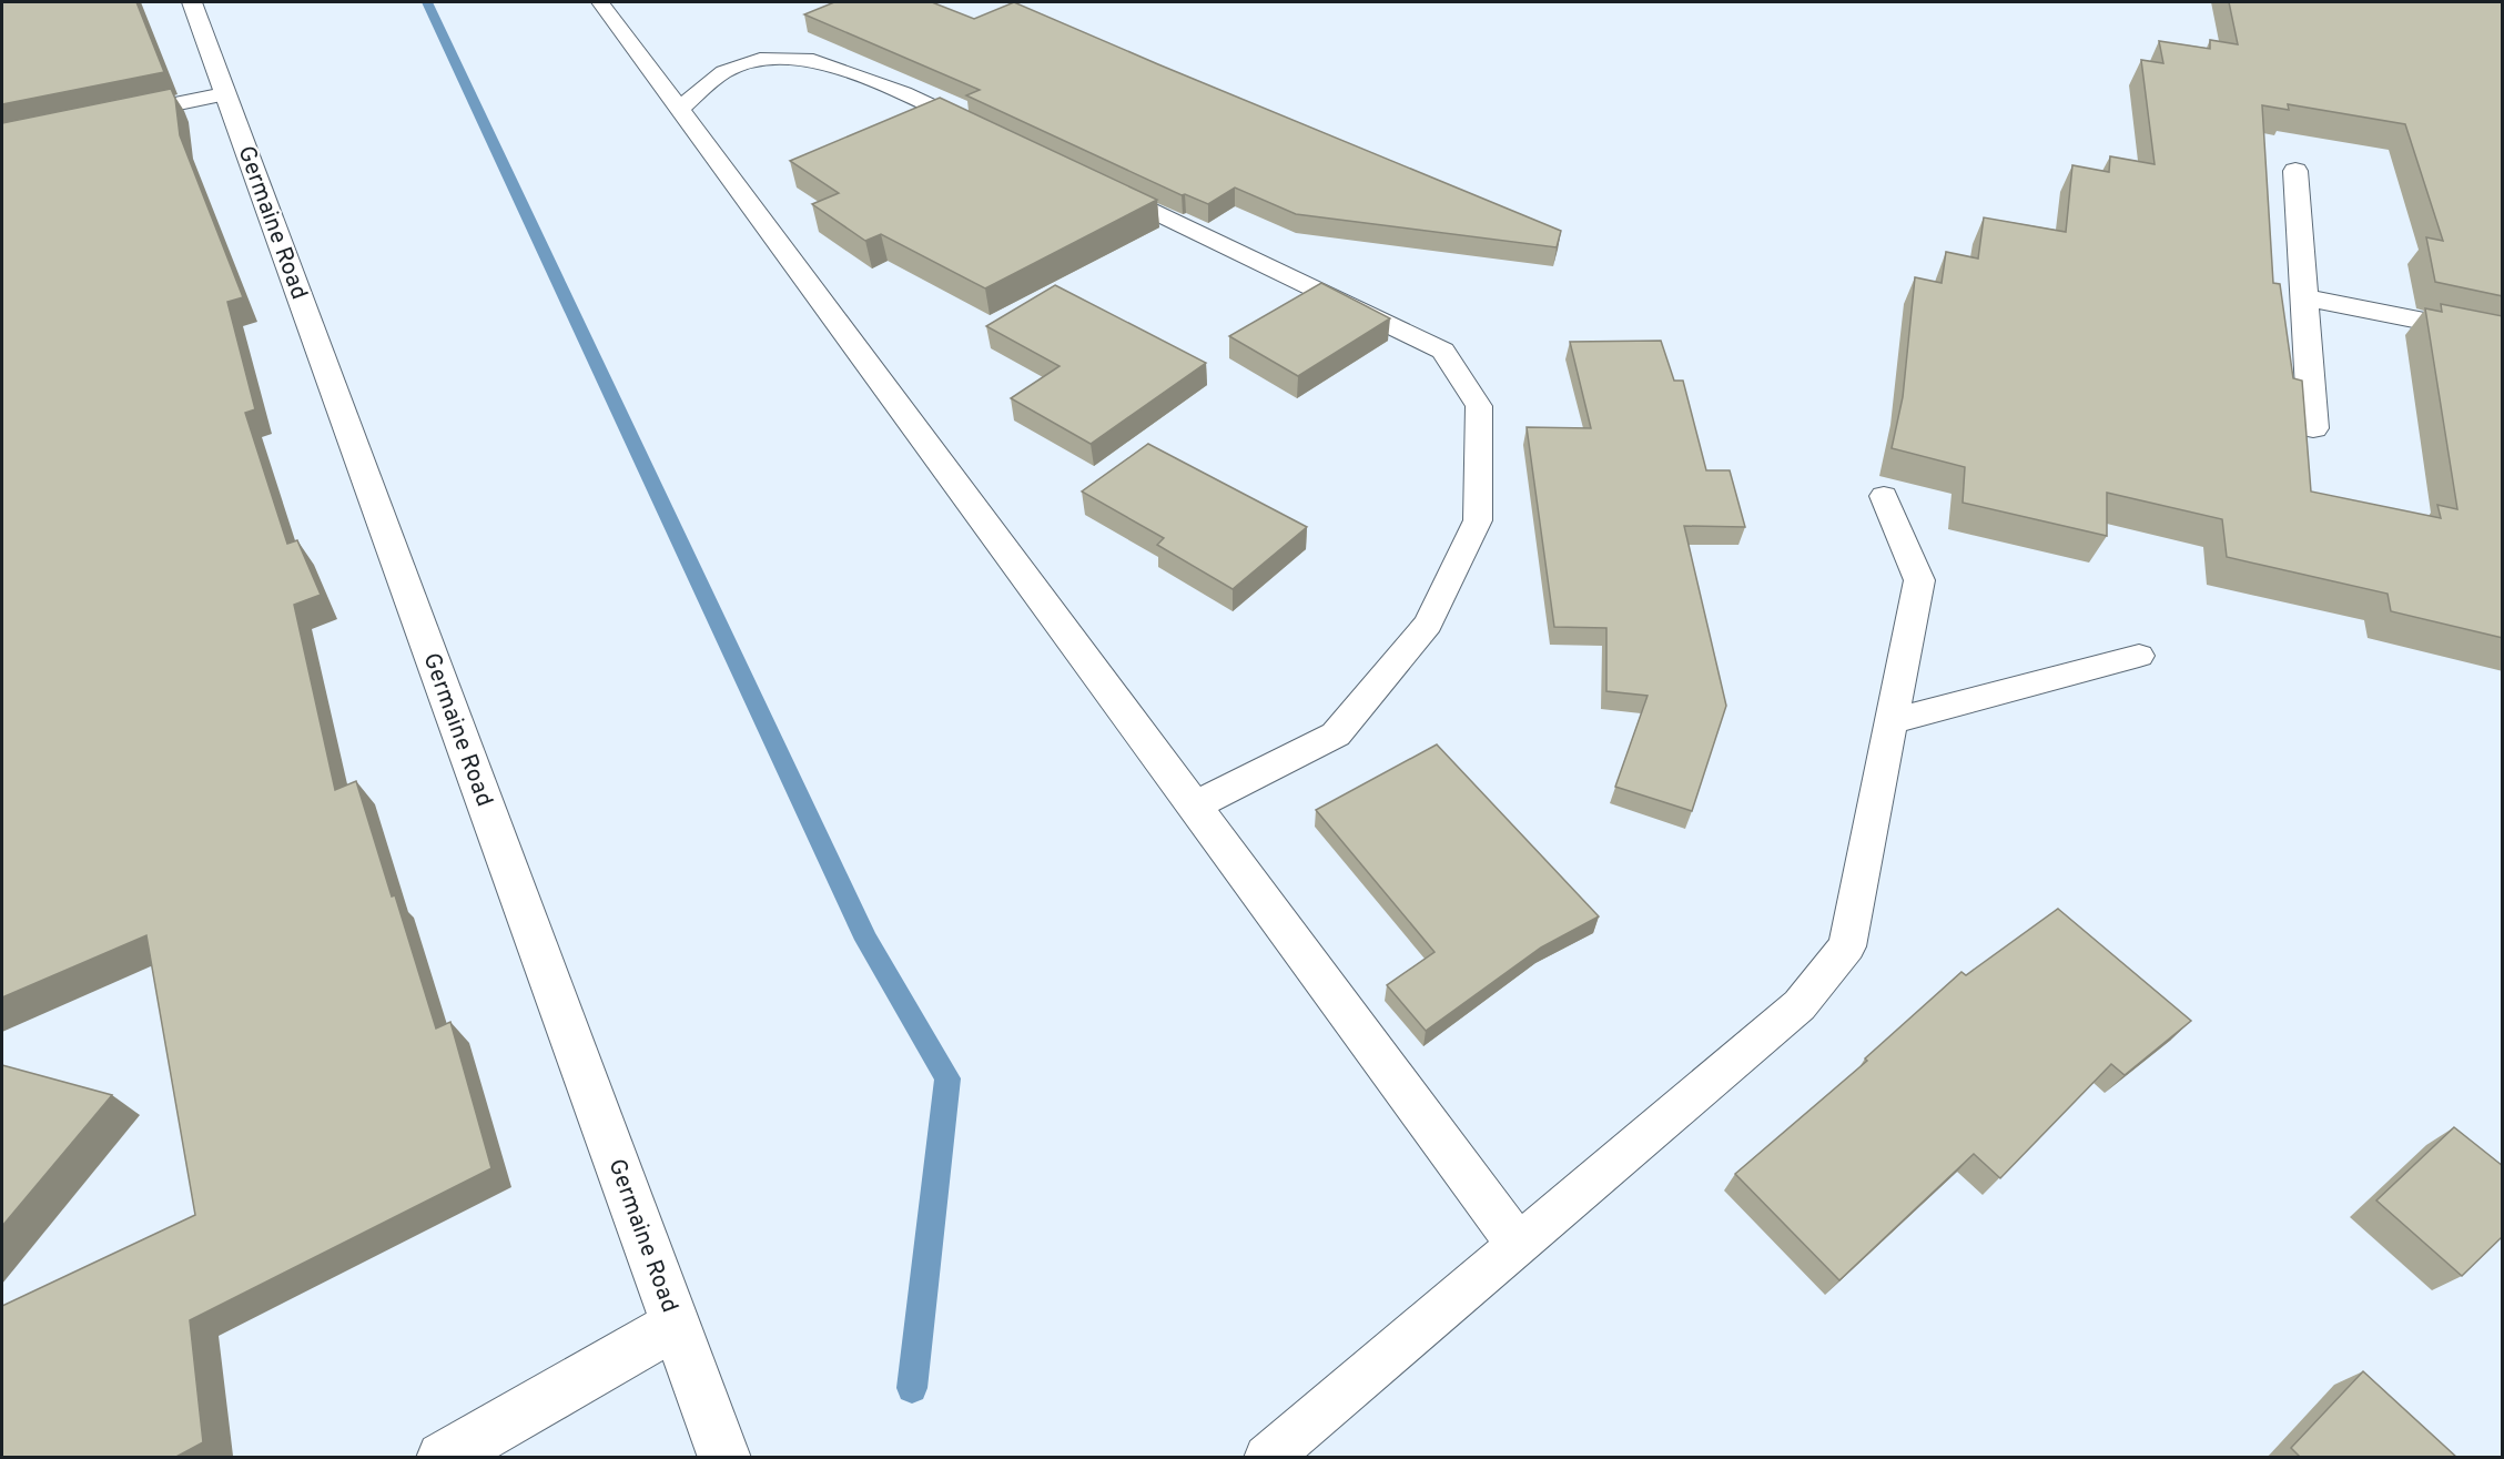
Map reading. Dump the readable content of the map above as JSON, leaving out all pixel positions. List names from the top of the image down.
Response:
{
  "streets": {
    "street": ["Germaine Road"]
  }
}
